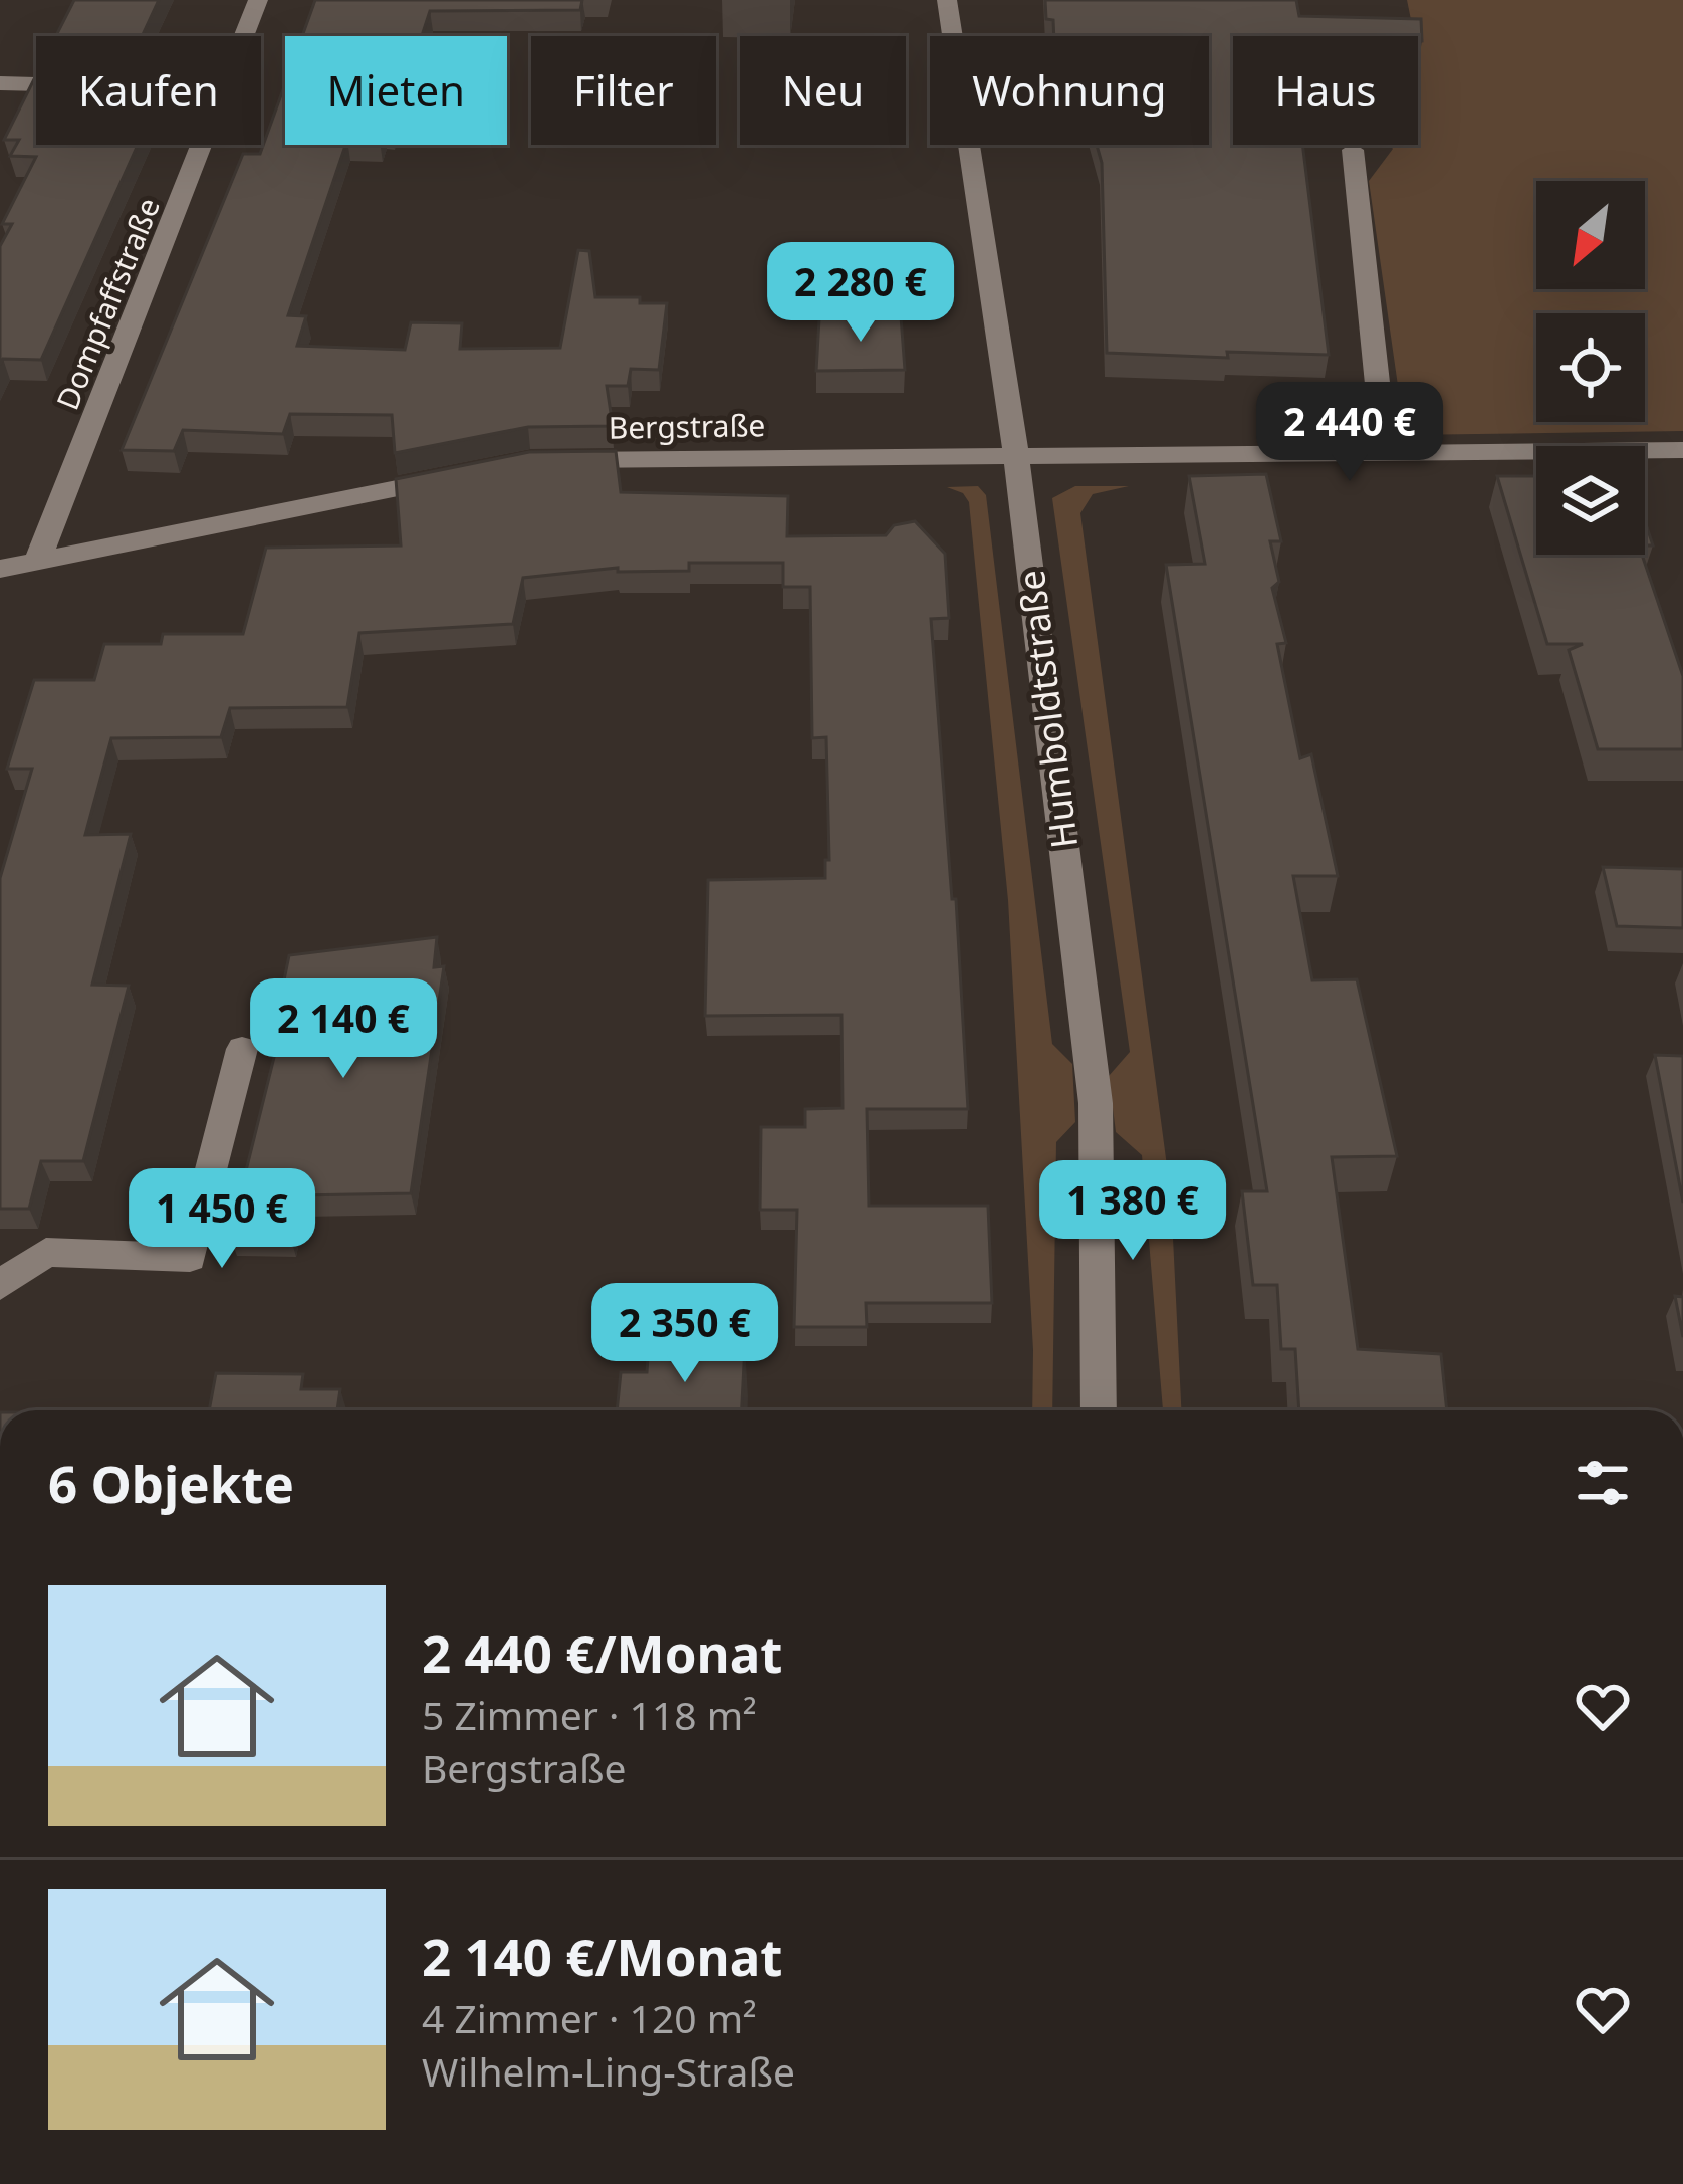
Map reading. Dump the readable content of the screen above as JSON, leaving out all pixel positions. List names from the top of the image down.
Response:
{
  "streets": {
    "street": ["Dompfaffstraße", "Bergstraße", "Humboldtstraße"]
  },
  "crossings": [
    ["Bergstraße", "Humboldtstraße"]
  ],
  "north": "bottom left",
  "page": {
    "chip": [
      "Kaufen",
      "Mieten",
      "Filter",
      "Neu",
      "Wohnung",
      "Haus"
    ],
    "price": [
      "2 280 €",
      "2 440 €",
      "2 140 €",
      "1 380 €",
      "1 450 €",
      "2 350 €"
    ],
    "heading": "6 Objekte",
    "list": [
      {
        "name": "2 440 €/Monat",
        "note": "5 Zimmer · 118 m² · Bergstraße"
      },
      {
        "name": "2 140 €/Monat",
        "note": "4 Zimmer · 120 m² · Wilhelm-Ling-Straße"
      }
    ]
  }
}
